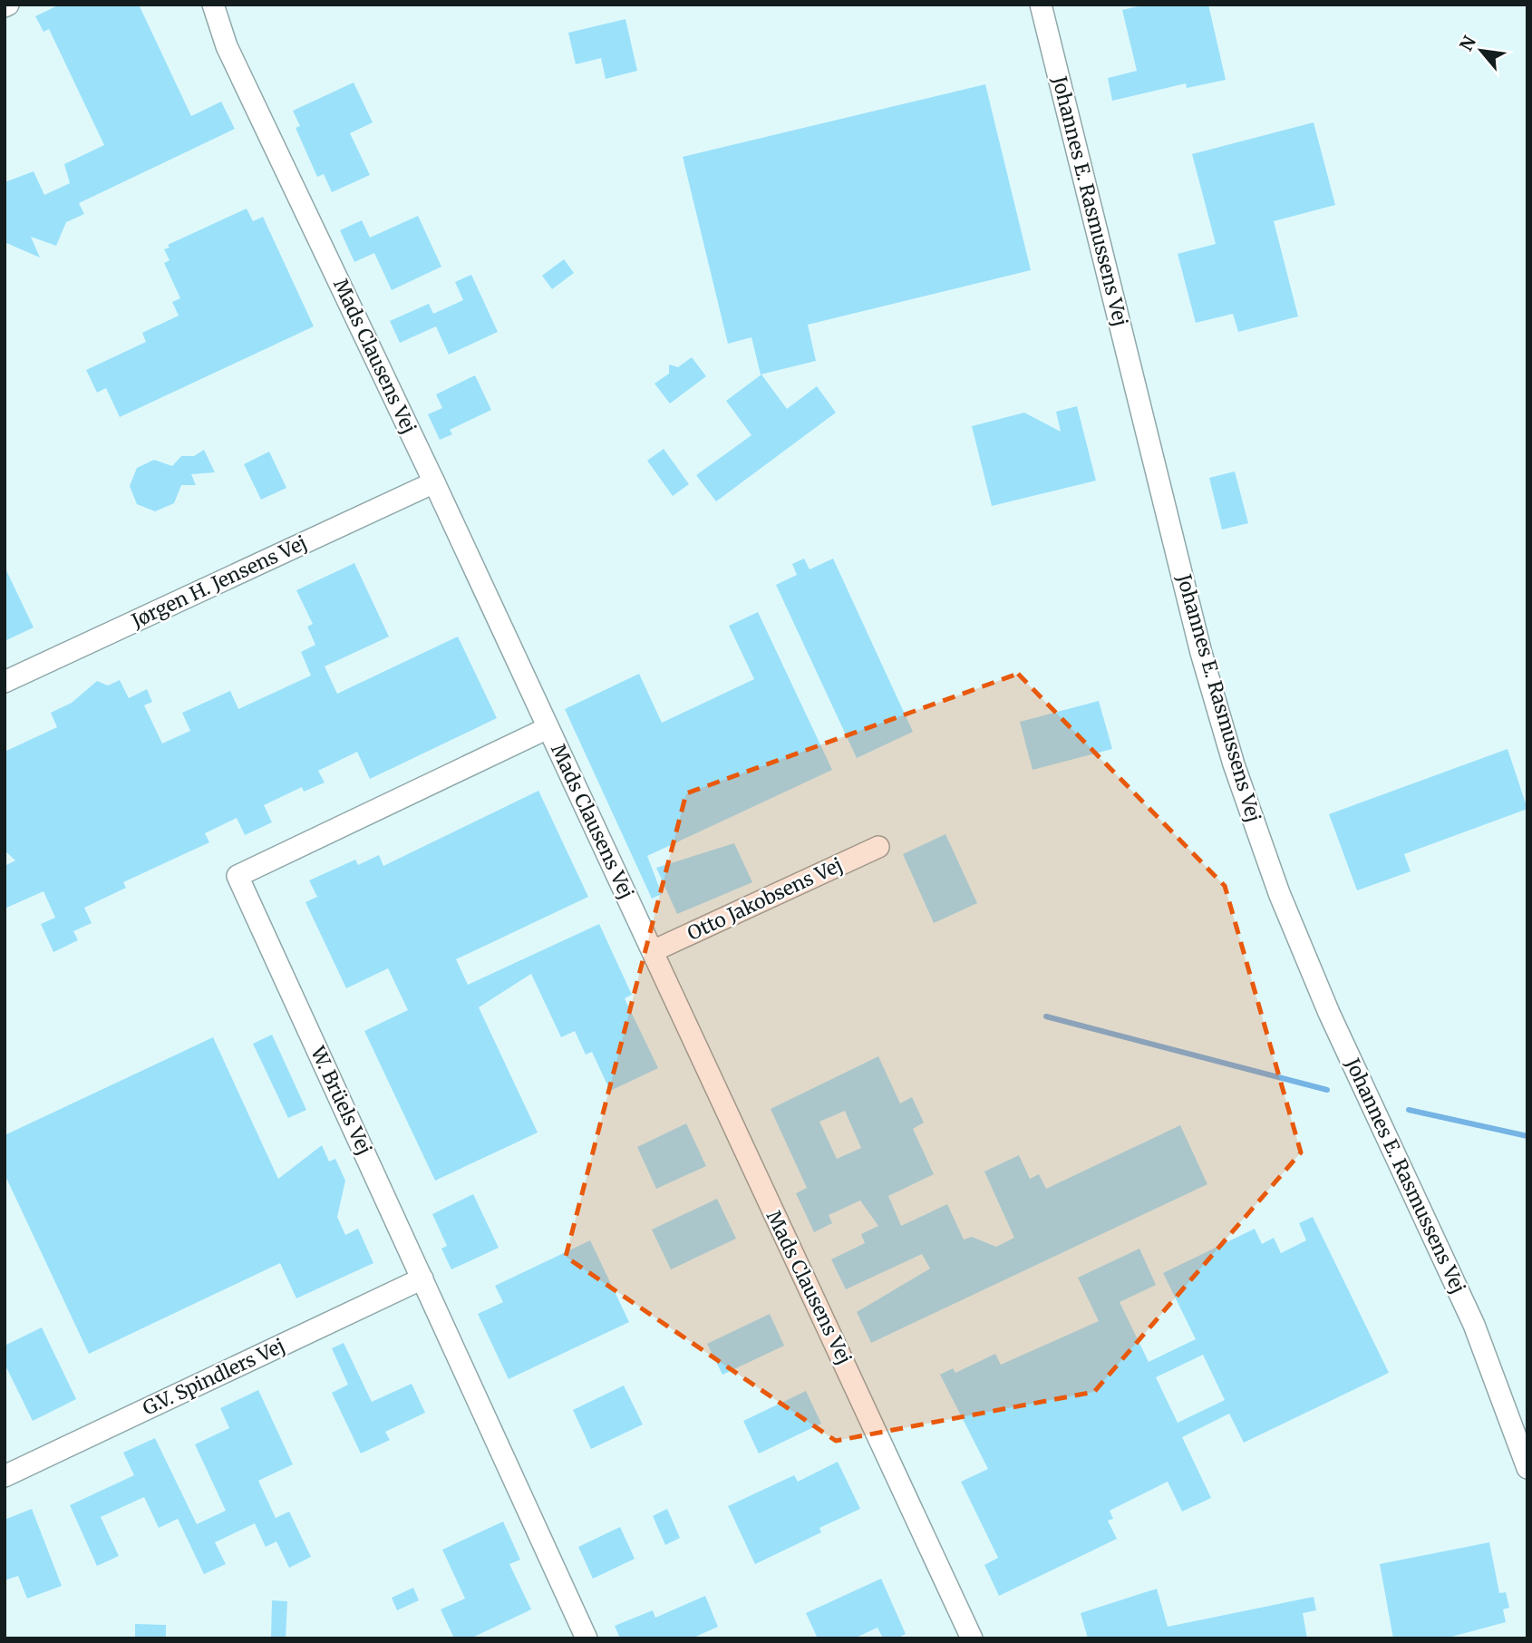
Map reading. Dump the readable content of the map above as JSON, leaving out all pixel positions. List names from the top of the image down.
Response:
{
  "streets": {
    "street": [
      "Johannes E. Rasmussens Vej",
      "Mads Clausens Vej",
      "Jørgen H. Jensens Vej",
      "Otto Jakobsens Vej",
      "W. Brüels Vej",
      "G.V. Spindlers Vej"
    ]
  },
  "crossings": [
    ["Mads Clausens Vej", "Jørgen H. Jensens Vej"],
    ["Mads Clausens Vej", "Otto Jakobsens Vej"],
    ["Mads Clausens Vej", "W. Brüels Vej"],
    ["W. Brüels Vej", "G.V. Spindlers Vej"]
  ],
  "north": "top left"
}
